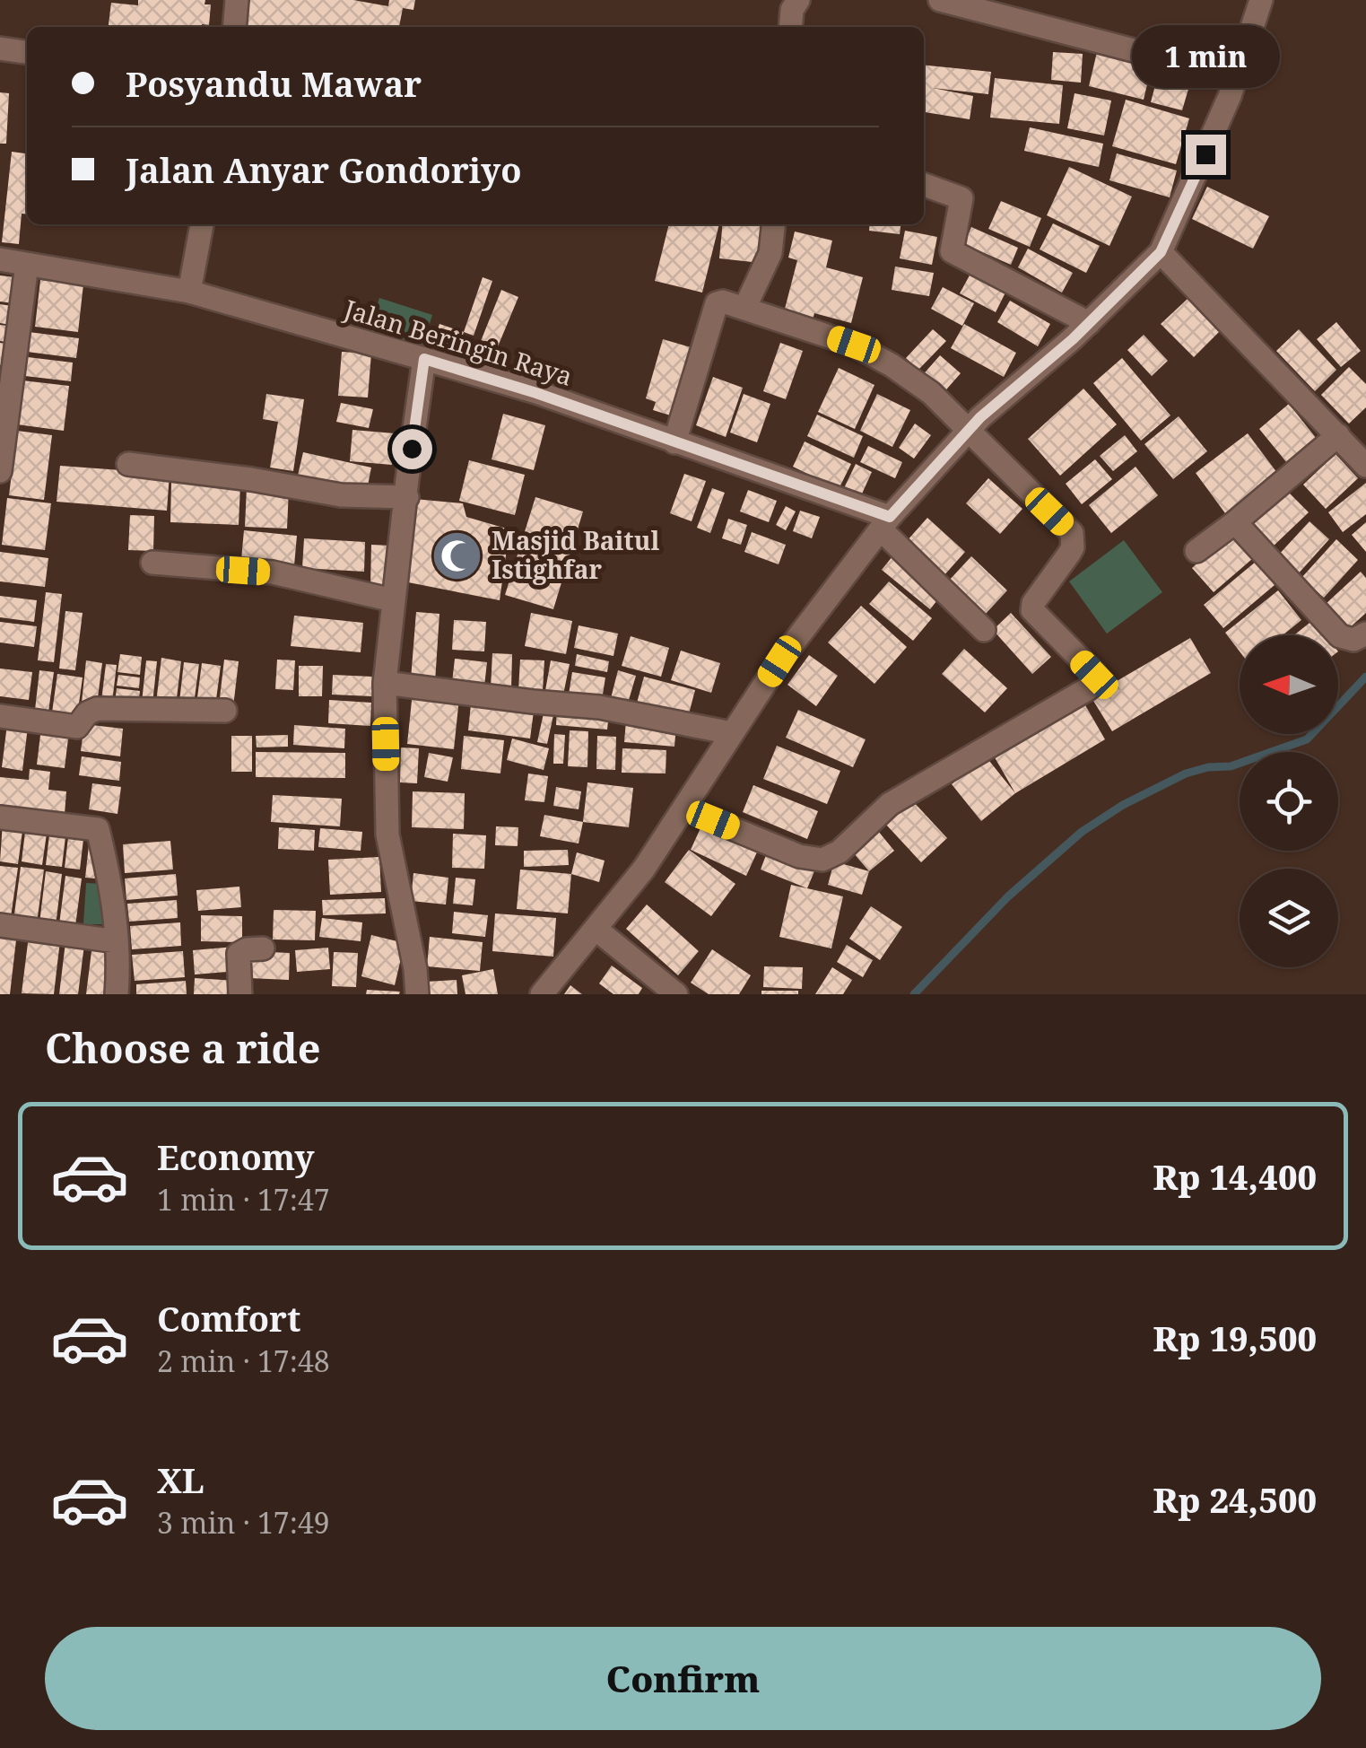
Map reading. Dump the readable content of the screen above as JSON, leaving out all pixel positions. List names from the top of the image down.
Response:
{
  "streets": {
    "street": ["Jalan Beringin Raya"]
  },
  "places": {
    "mosque": ["Masjid Baitul Istighfar"]
  },
  "north": "left",
  "page": {
    "bubble": "1 min",
    "banner": ["Posyandu Mawar", "Jalan Anyar Gondoriyo"],
    "heading": "Choose a ride",
    "list": [
      {
        "name": "Economy",
        "note": "1 min · 17:47",
        "value": "Rp 14,400"
      },
      {
        "name": "Comfort",
        "note": "2 min · 17:48",
        "value": "Rp 19,500"
      },
      {
        "name": "XL",
        "note": "3 min · 17:49",
        "value": "Rp 24,500"
      }
    ],
    "buttons": "Confirm"
  }
}
